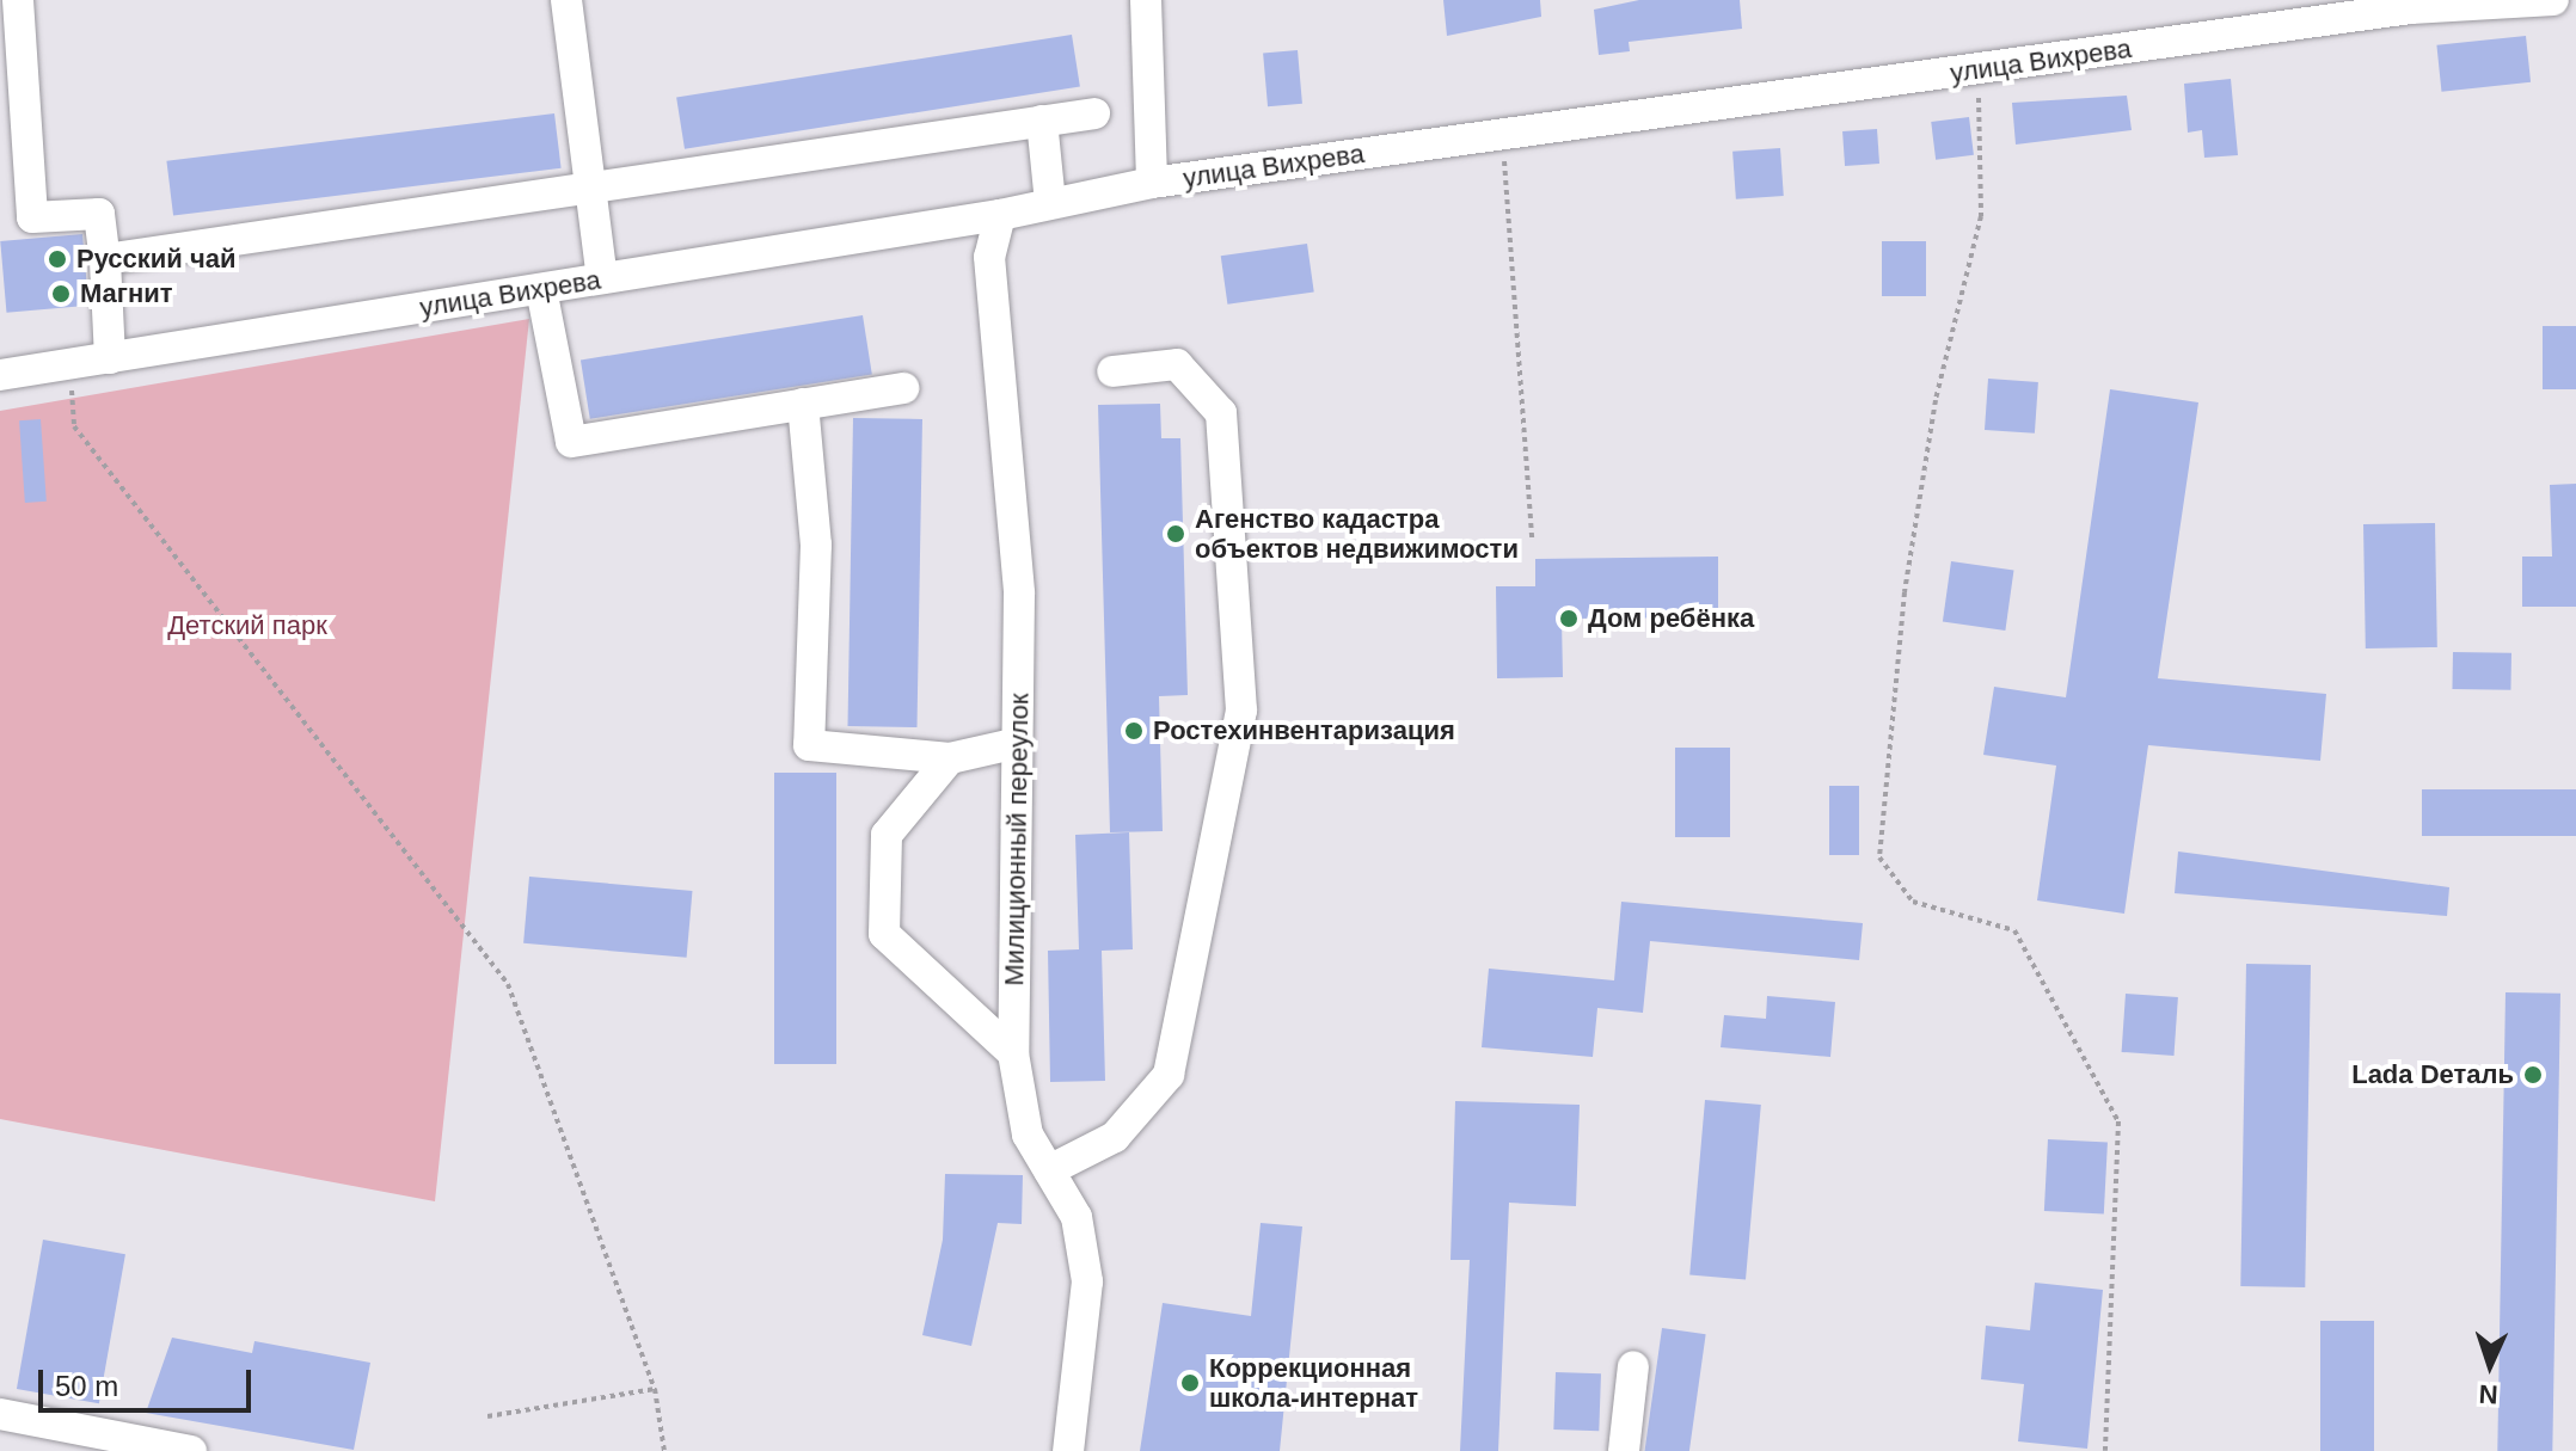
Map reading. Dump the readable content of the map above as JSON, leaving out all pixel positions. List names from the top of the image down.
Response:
{
  "streets": {
    "street": ["улица Вихрева", "Милиционный переулок"]
  },
  "crossings": [
    ["улица Вихрева", "Милиционный переулок"]
  ],
  "parks": ["Детский парк"],
  "places": [
    "Русский чай",
    "Магнит",
    "Агенство кадастра объектов недвижимости",
    "Дом ребёнка",
    "Ростехинвентаризация",
    "Lada Dеталь",
    "Коррекционная школа-интернат"
  ],
  "scale_bar": "50 m",
  "north": "bottom"
}
